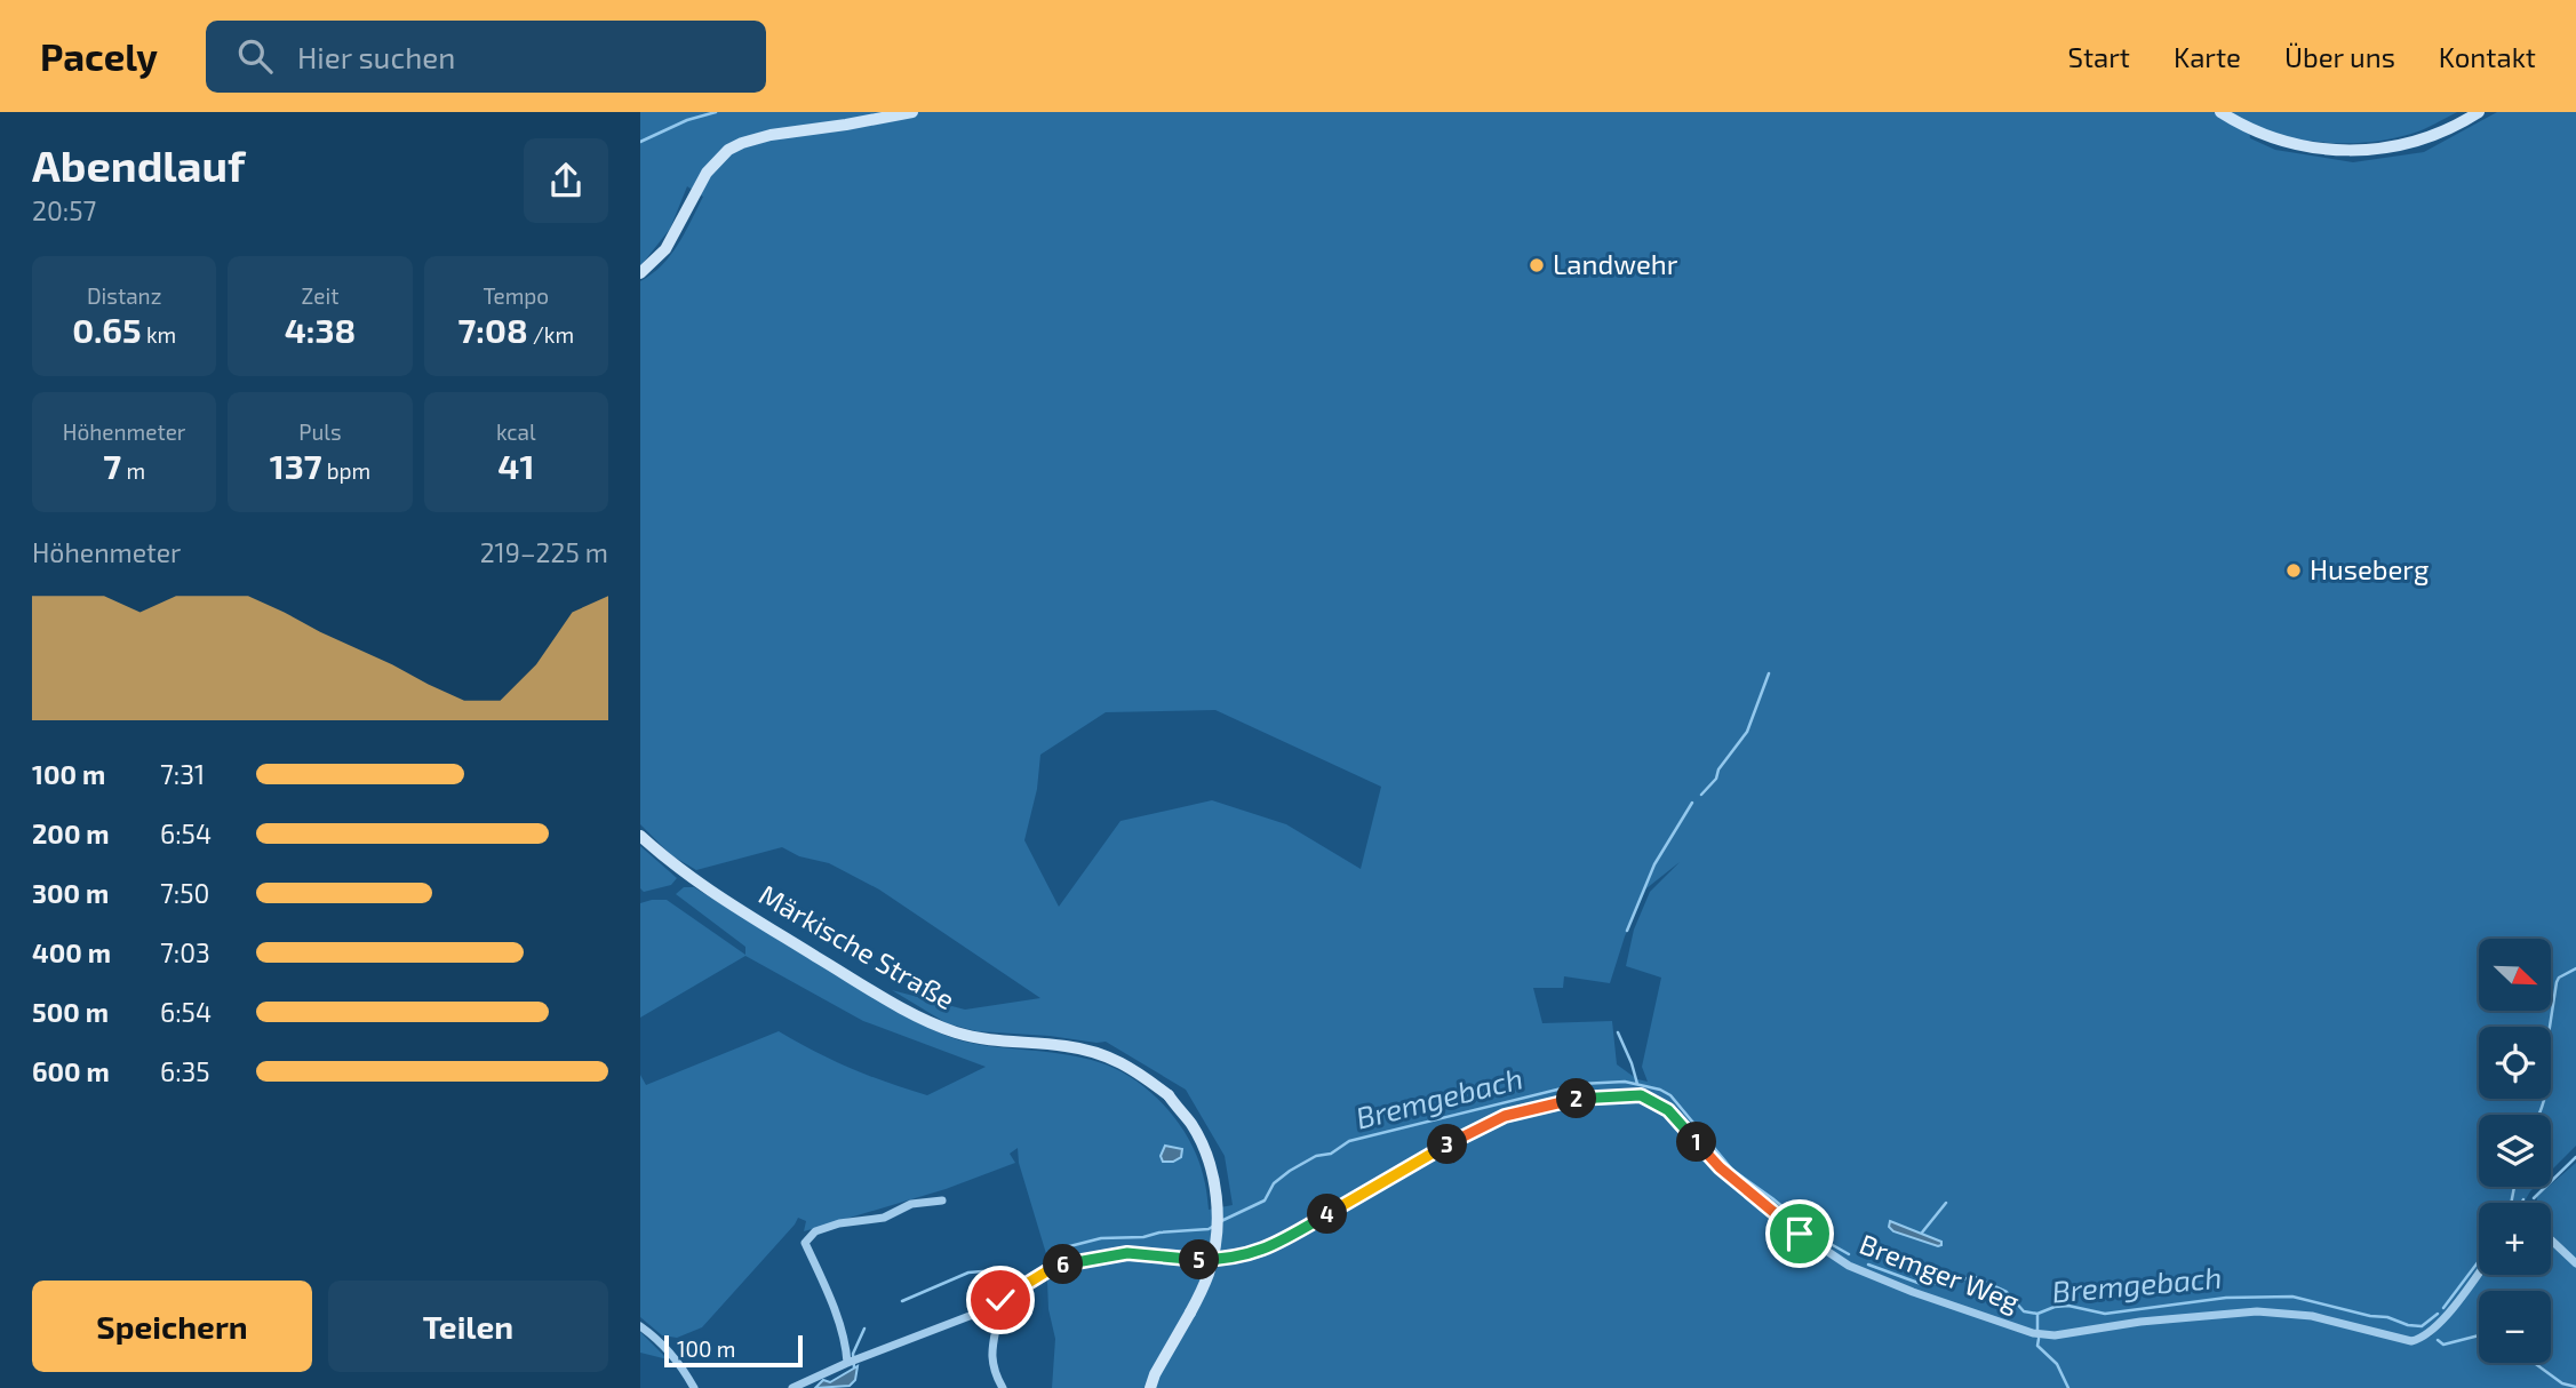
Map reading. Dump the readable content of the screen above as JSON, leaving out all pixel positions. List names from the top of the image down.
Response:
{
  "streets": {
    "main road": ["Märkische Straße"],
    "street": ["Bremger Weg"]
  },
  "water": ["Bremgebach"],
  "places": ["Landwehr", "Huseberg"],
  "scale_bar": "100 m",
  "north": "bottom right",
  "page": {
    "header": "Pacely",
    "search": "Hier suchen",
    "nav": [
      "Start",
      "Karte",
      "Über uns",
      "Kontakt"
    ],
    "heading": ["Abendlauf", "20:57"],
    "stats": [
      ["Distanz", "0.65 km"],
      ["Zeit", "4:38"],
      ["Tempo", "7:08 /km"],
      ["Höhenmeter", "7 m"],
      ["Puls", "137 bpm"],
      ["kcal", "41"]
    ],
    "chart": ["Höhenmeter", "219–225 m"],
    "list": [
      {
        "name": "100 m",
        "note": "7:31"
      },
      {
        "name": "200 m",
        "note": "6:54"
      },
      {
        "name": "300 m",
        "note": "7:50"
      },
      {
        "name": "400 m",
        "note": "7:03"
      },
      {
        "name": "500 m",
        "note": "6:54"
      },
      {
        "name": "600 m",
        "note": "6:35"
      }
    ],
    "map_buttons": ["+", "−"],
    "pins": [
      "2",
      "1",
      "3",
      "4",
      "5",
      "6"
    ],
    "buttons": ["Speichern", "Teilen"],
    "scale": "100 m"
  }
}
